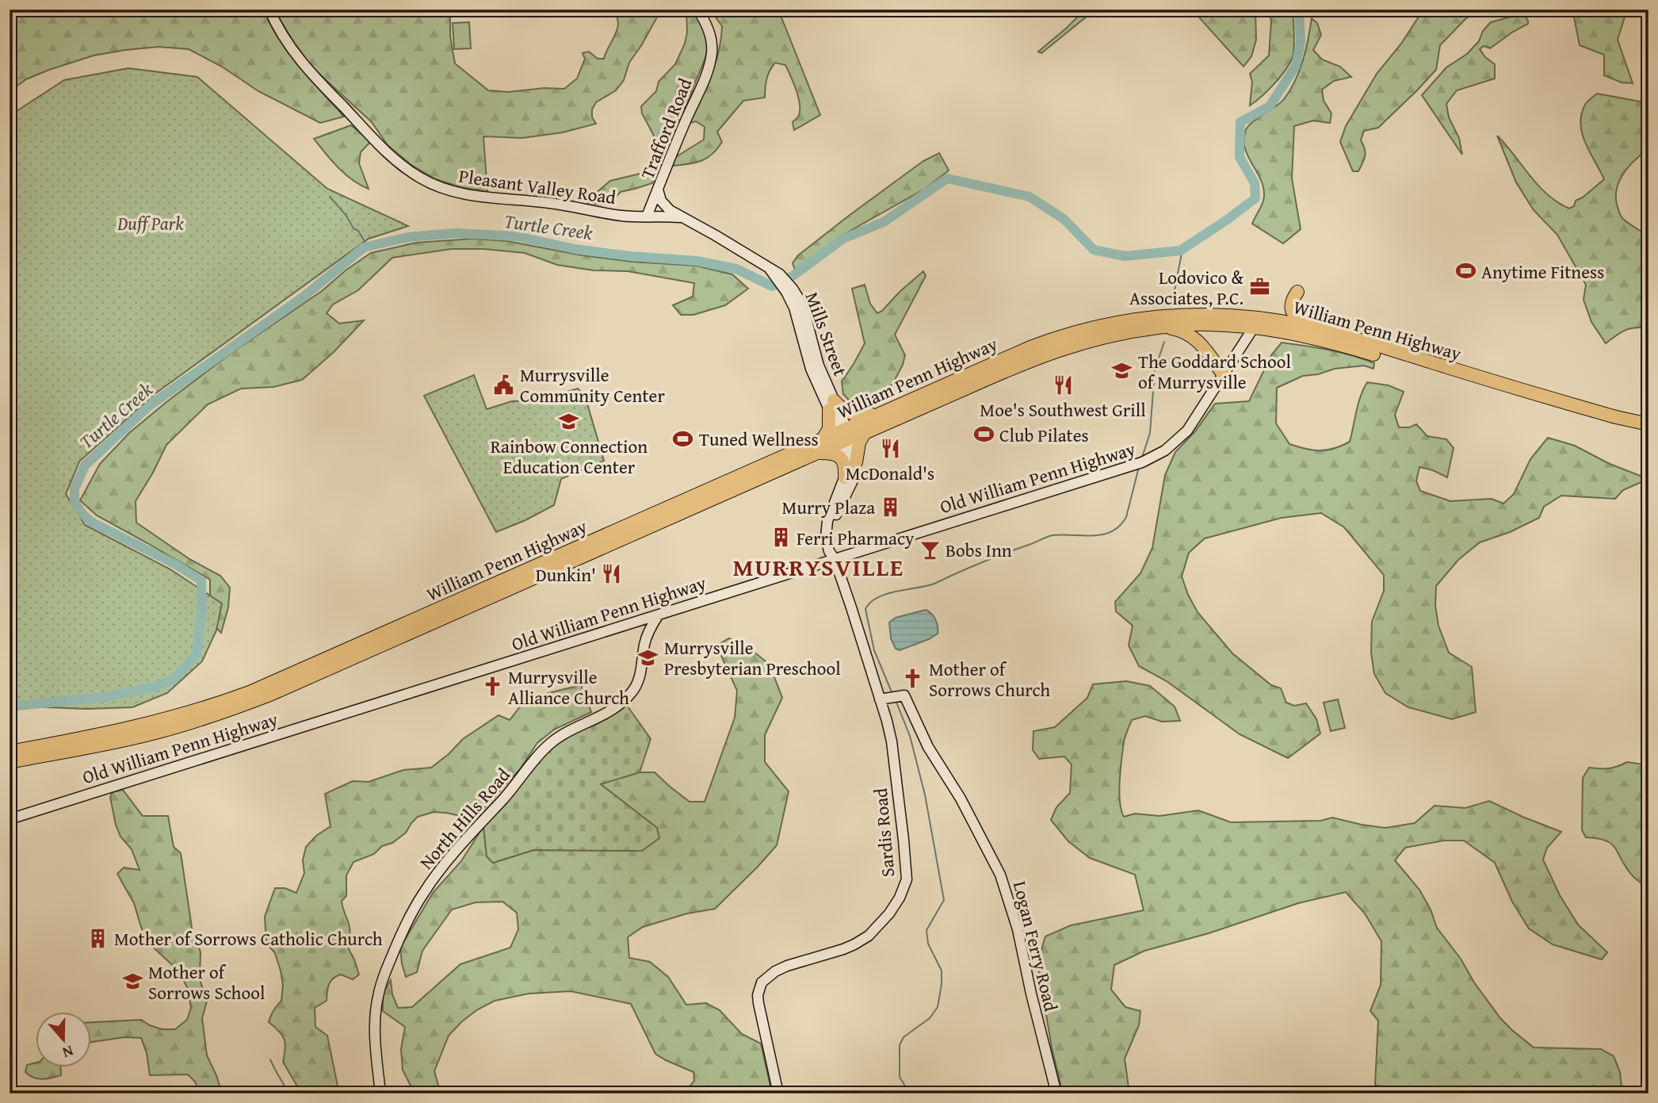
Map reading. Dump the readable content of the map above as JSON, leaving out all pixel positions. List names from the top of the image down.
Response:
{
  "streets": {
    "highway": ["William Penn Highway"],
    "main road": [
      "Trafford Road",
      "Pleasant Valley Road",
      "Mills Street",
      "Old William Penn Highway",
      "North Hills Road",
      "Sardis Road",
      "Logan Ferry Road"
    ]
  },
  "crossings": [
    ["Trafford Road", "Pleasant Valley Road"],
    ["Trafford Road", "Mills Street"],
    ["William Penn Highway", "Mills Street"],
    ["William Penn Highway", "Old William Penn Highway"],
    ["Old William Penn Highway", "North Hills Road"],
    ["Old William Penn Highway", "Sardis Road"],
    ["Sardis Road", "Logan Ferry Road"]
  ],
  "districts": ["MURRYSVILLE"],
  "water": ["Turtle Creek"],
  "parks": ["Duff Park"],
  "places": {
    "sports": ["Anytime Fitness", "Club Pilates", "Tuned Wellness"],
    "office": ["Lodovico & Associates, P.C."],
    "school or university": [
      "The Goddard School of Murrysville",
      "Rainbow Connection Education Center",
      "Murrysville Presbyterian Preschool",
      "Mother of Sorrows School"
    ],
    "public building": ["Murrysville Community Center"],
    "restaurant": ["Moe's Southwest Grill", "McDonald's", "Dunkin'"],
    "building": ["Murry Plaza", "Ferri Pharmacy", "Mother of Sorrows Catholic Church"],
    "bar": ["Bobs Inn"],
    "church": ["Mother of Sorrows Church", "Murrysville Alliance Church"]
  },
  "north": "bottom"
}
